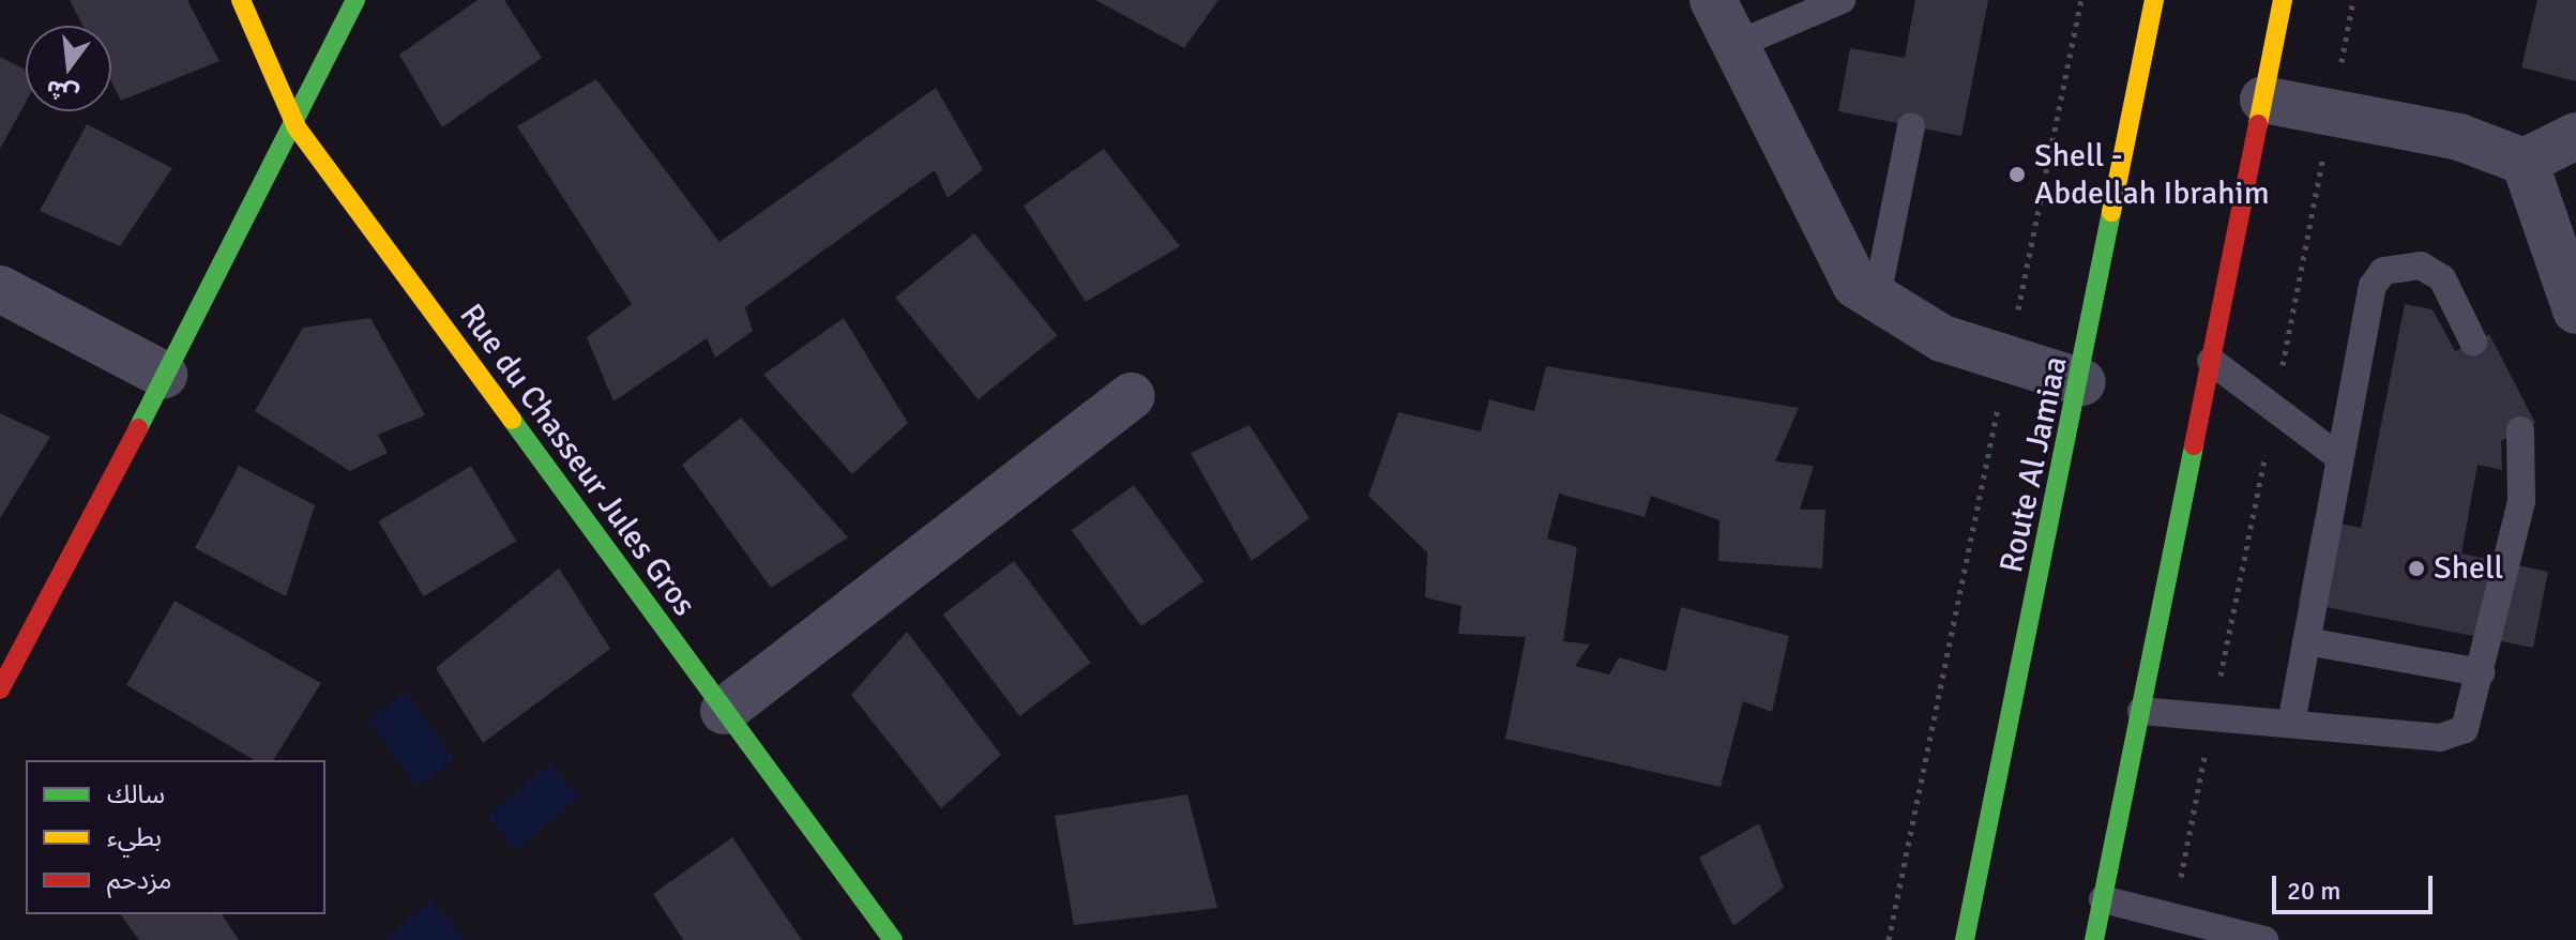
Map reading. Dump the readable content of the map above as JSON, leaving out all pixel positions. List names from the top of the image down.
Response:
{
  "streets": {
    "main road": ["Rue du Chasseur Jules Gros", "Route Al Jamiaa"]
  },
  "places": ["Shell - Abdellah Ibrahim", "Shell"],
  "legend": ["سالك", "بطيء", "مزدحم"],
  "scale_bar": "20 m",
  "north": "bottom"
}
